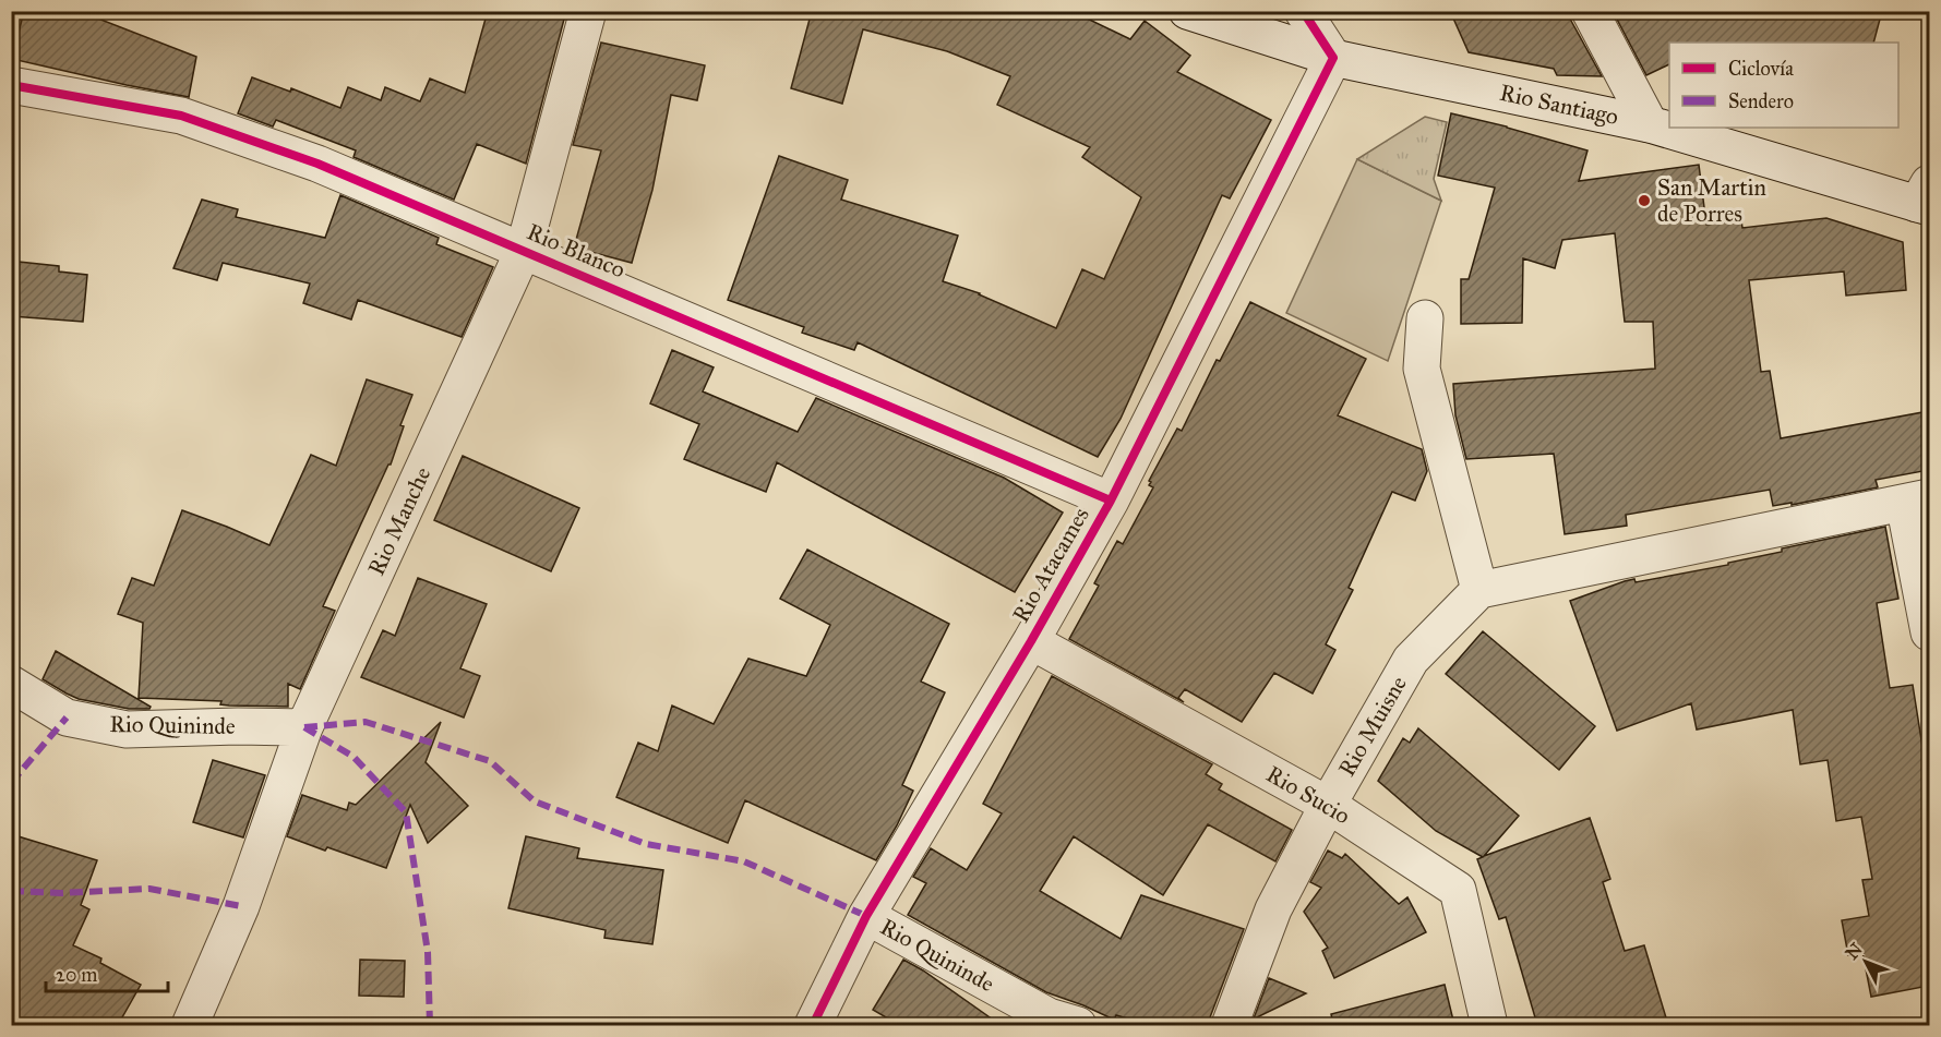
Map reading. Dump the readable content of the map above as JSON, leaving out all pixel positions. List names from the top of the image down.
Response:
{
  "streets": {
    "street": [
      "Rio Santiago",
      "Rio Blanco",
      "Rio Manche",
      "Rio Atacames",
      "Rio Quininde",
      "Rio Muisne",
      "Rio Sucio"
    ]
  },
  "crossings": [
    ["Rio Santiago", "Rio Atacames"],
    ["Rio Blanco", "Rio Manche"],
    ["Rio Blanco", "Rio Atacames"],
    ["Rio Manche", "Rio Quininde"],
    ["Rio Atacames", "Rio Quininde"],
    ["Rio Atacames", "Rio Sucio"],
    ["Rio Muisne", "Rio Sucio"]
  ],
  "places": ["San Martin de Porres"],
  "legend": ["Ciclovía", "Sendero"],
  "scale_bar": "20 m",
  "north": "top left"
}
